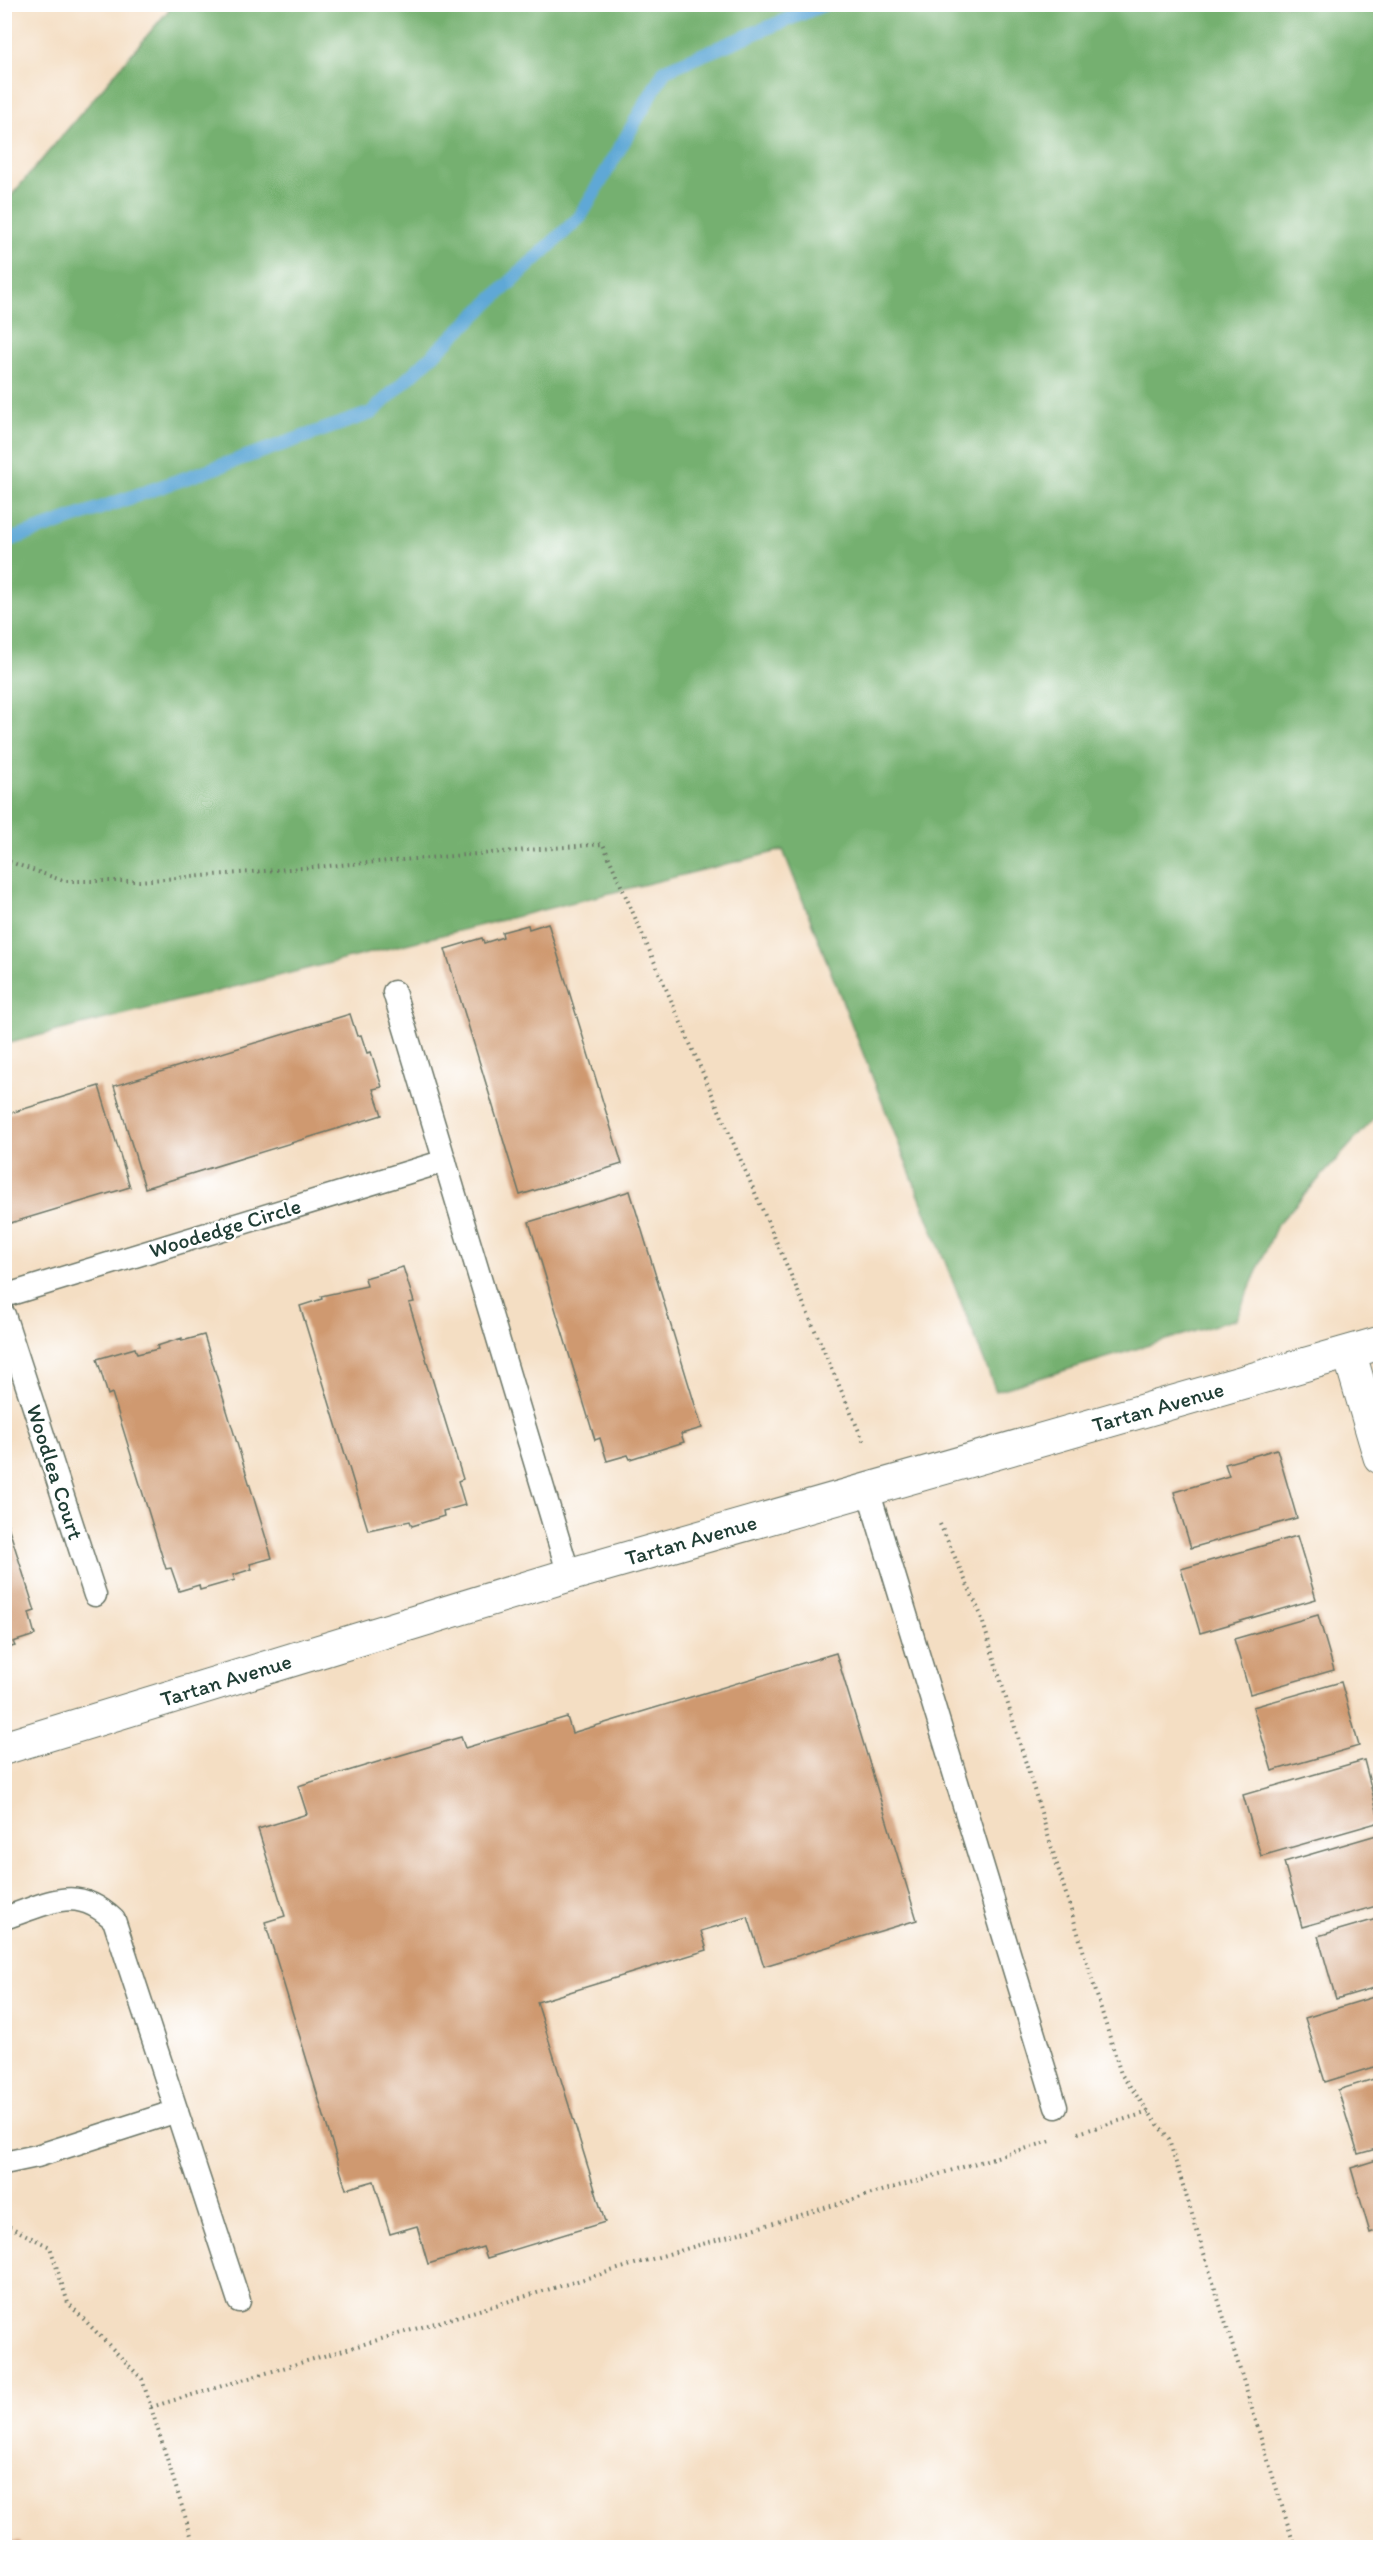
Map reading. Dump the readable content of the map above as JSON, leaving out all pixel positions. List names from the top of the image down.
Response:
{
  "streets": {
    "street": ["Tartan Avenue"],
    "lane": ["Woodedge Circle", "Woodlea Court"]
  }
}
